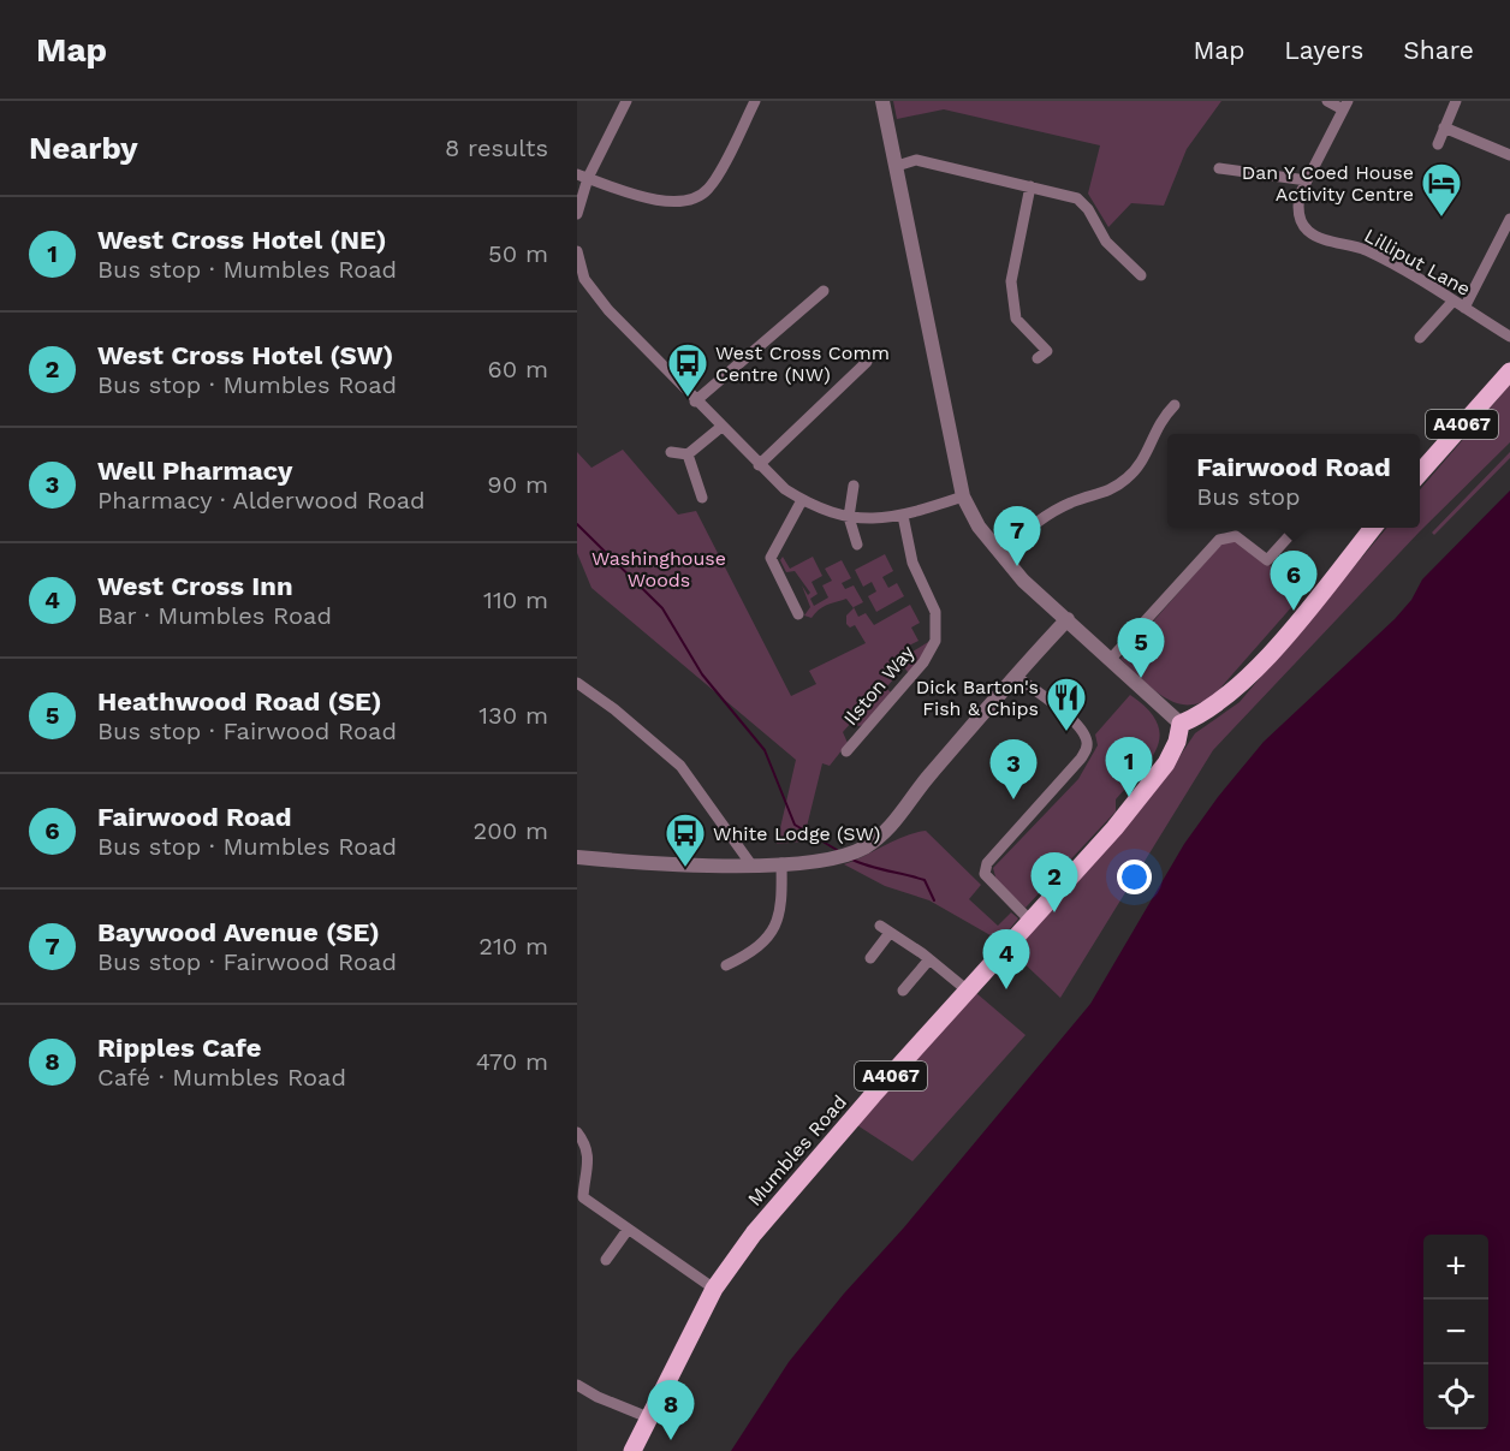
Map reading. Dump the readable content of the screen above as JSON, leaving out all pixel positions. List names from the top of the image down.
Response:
{
  "streets": {
    "main road": ["A4067", "Mumbles Road"],
    "street": ["Lilliput Lane", "Ilston Way"]
  },
  "parks": ["Washinghouse Woods"],
  "places": {
    "hotel": ["Dan Y Coed House Activity Centre"],
    "bus stop": ["West Cross Comm Centre (NW)", "White Lodge (SW)"],
    "restaurant": ["Dick Barton's Fish & Chips"]
  },
  "page": {
    "header": "Map",
    "nav": ["Map", "Layers", "Share"],
    "heading": ["Nearby", "8 results"],
    "list": [
      {
        "mark": "1",
        "name": "West Cross Hotel (NE)",
        "note": "Bus stop · Mumbles Road",
        "value": "50 m"
      },
      {
        "mark": "2",
        "name": "West Cross Hotel (SW)",
        "note": "Bus stop · Mumbles Road",
        "value": "60 m"
      },
      {
        "mark": "3",
        "name": "Well Pharmacy",
        "note": "Pharmacy · Alderwood Road",
        "value": "90 m"
      },
      {
        "mark": "4",
        "name": "West Cross Inn",
        "note": "Bar · Mumbles Road",
        "value": "110 m"
      },
      {
        "mark": "5",
        "name": "Heathwood Road (SE)",
        "note": "Bus stop · Fairwood Road",
        "value": "130 m"
      },
      {
        "mark": "6",
        "name": "Fairwood Road",
        "note": "Bus stop · Mumbles Road",
        "value": "200 m"
      },
      {
        "mark": "7",
        "name": "Baywood Avenue (SE)",
        "note": "Bus stop · Fairwood Road",
        "value": "210 m"
      },
      {
        "mark": "8",
        "name": "Ripples Cafe",
        "note": "Café · Mumbles Road",
        "value": "470 m"
      }
    ],
    "popup": ["Fairwood Road", "Bus stop"],
    "pins": [
      "7",
      "6",
      "5",
      "1",
      "3",
      "2",
      "4",
      "8"
    ],
    "map_buttons": ["+", "−"]
  }
}
